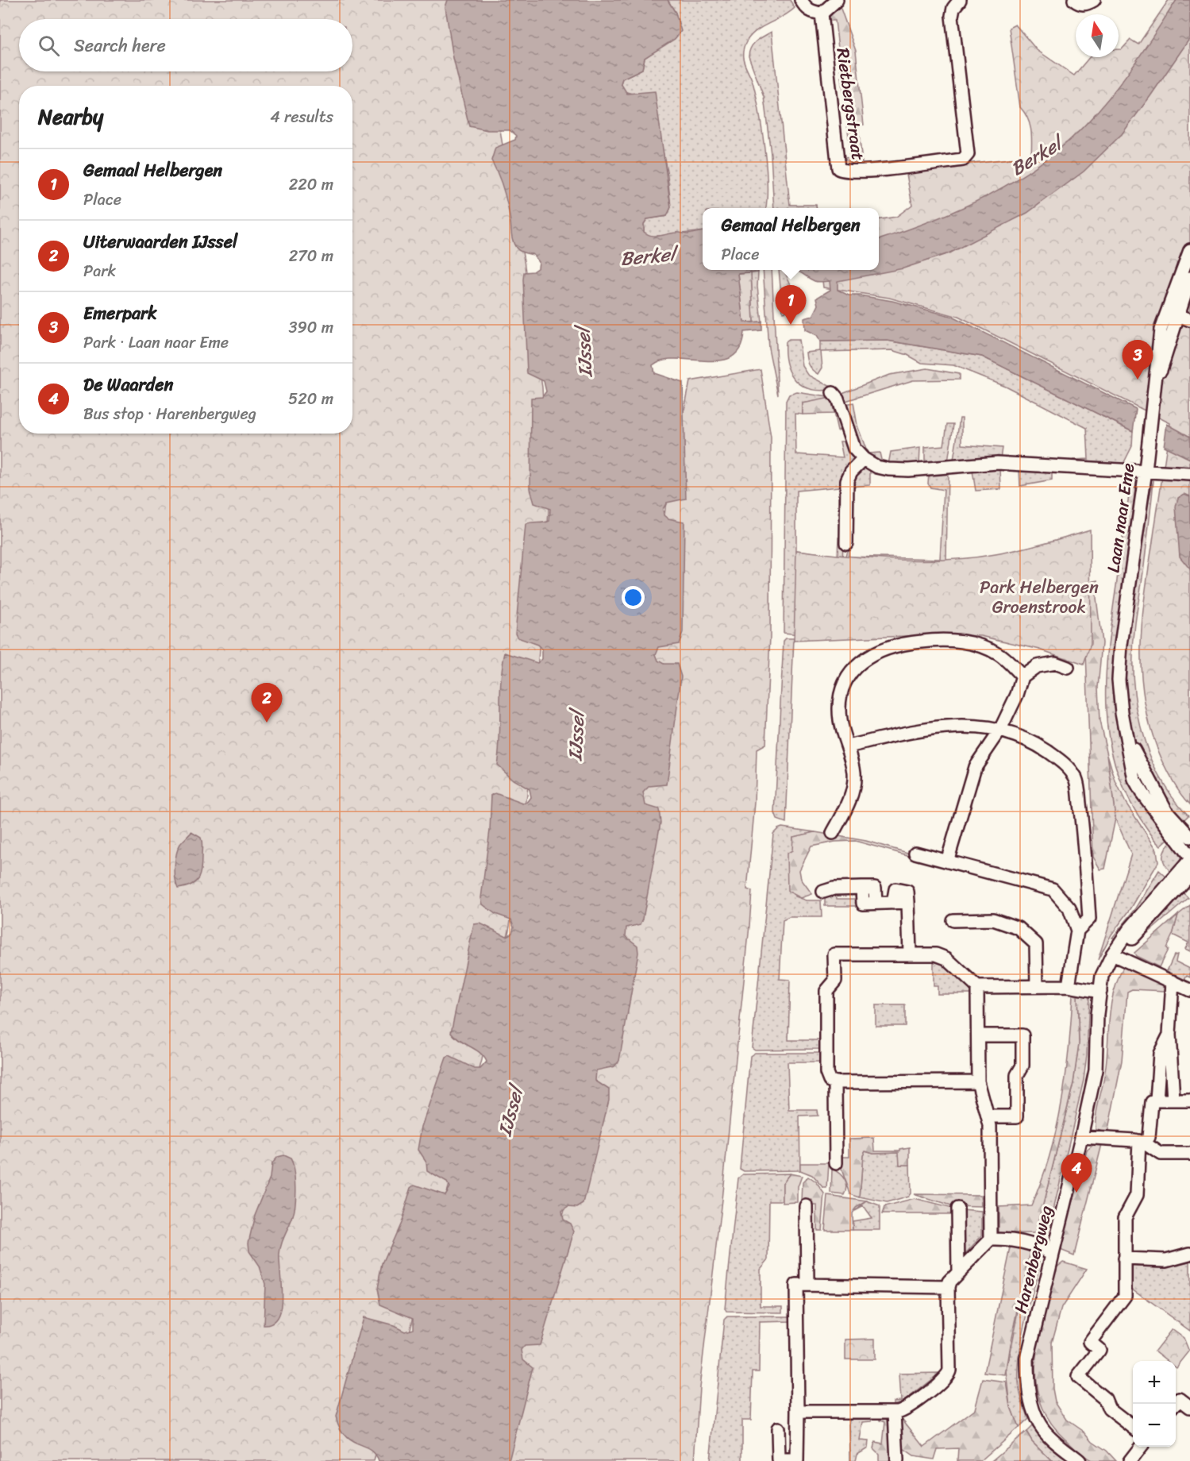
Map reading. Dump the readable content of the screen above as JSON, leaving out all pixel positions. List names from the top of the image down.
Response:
{
  "streets": {
    "street": ["Rietbergstraat", "Laan naar Eme", "Harenbergweg"]
  },
  "crossings": [
    ["Laan naar Eme", "Harenbergweg"]
  ],
  "water": ["Berkel", "IJssel"],
  "parks": ["Park Helbergen Groenstrook"],
  "north": "top",
  "page": {
    "search": "Search here",
    "heading": ["Nearby", "4 results"],
    "list": [
      {
        "mark": "1",
        "name": "Gemaal Helbergen",
        "note": "Place",
        "value": "220 m"
      },
      {
        "mark": "2",
        "name": "Uiterwaarden IJssel",
        "note": "Park",
        "value": "270 m"
      },
      {
        "mark": "3",
        "name": "Emerpark",
        "note": "Park · Laan naar Eme",
        "value": "390 m"
      },
      {
        "mark": "4",
        "name": "De Waarden",
        "note": "Bus stop · Harenbergweg",
        "value": "520 m"
      }
    ],
    "popup": ["Gemaal Helbergen", "Place"],
    "pins": [
      "1",
      "3",
      "2",
      "4"
    ],
    "map_buttons": ["+", "−"]
  }
}
